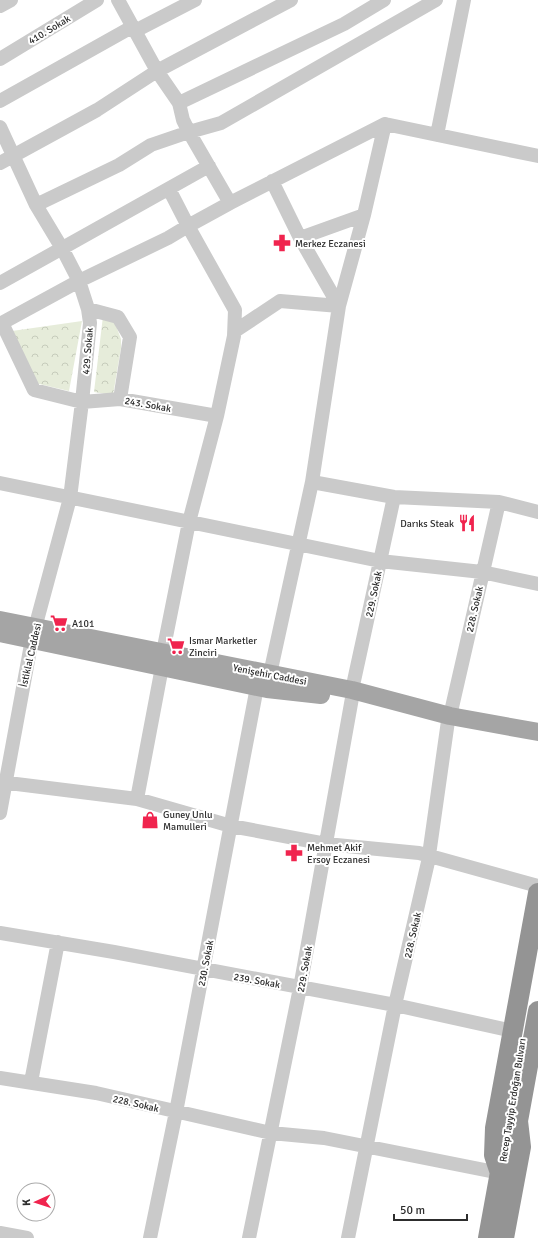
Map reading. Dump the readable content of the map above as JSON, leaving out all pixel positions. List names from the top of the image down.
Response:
{
  "streets": {
    "highway": ["Recep Tayyip Erdoğan Bulvarı"],
    "main road": ["Yenişehir Caddesi"],
    "street": [
      "410. Sokak",
      "429. Sokak",
      "243. Sokak",
      "229. Sokak",
      "228. Sokak",
      "İstiklal Caddesi",
      "230. Sokak",
      "239. Sokak"
    ]
  },
  "crossings": [
    ["429. Sokak", "243. Sokak"],
    ["429. Sokak", "İstiklal Caddesi"],
    ["229. Sokak", "228. Sokak"],
    ["229. Sokak", "Yenişehir Caddesi"],
    ["229. Sokak", "239. Sokak"],
    ["228. Sokak", "Yenişehir Caddesi"],
    ["228. Sokak", "230. Sokak"],
    ["228. Sokak", "239. Sokak"],
    ["228. Sokak", "Recep Tayyip Erdoğan Bulvarı"],
    ["İstiklal Caddesi", "Yenişehir Caddesi"],
    ["Yenişehir Caddesi", "230. Sokak"],
    ["230. Sokak", "239. Sokak"]
  ],
  "places": {
    "pharmacy": ["Merkez Eczanesi", "Mehmet Akif Ersoy Eczanesi"],
    "restaurant": ["Darıks Steak"],
    "supermarket": ["A101", "Ismar Marketler Zinciri"],
    "shop": ["Guney Unlu Mamulleri"]
  },
  "scale_bar": "50 m",
  "north": "left"
}
